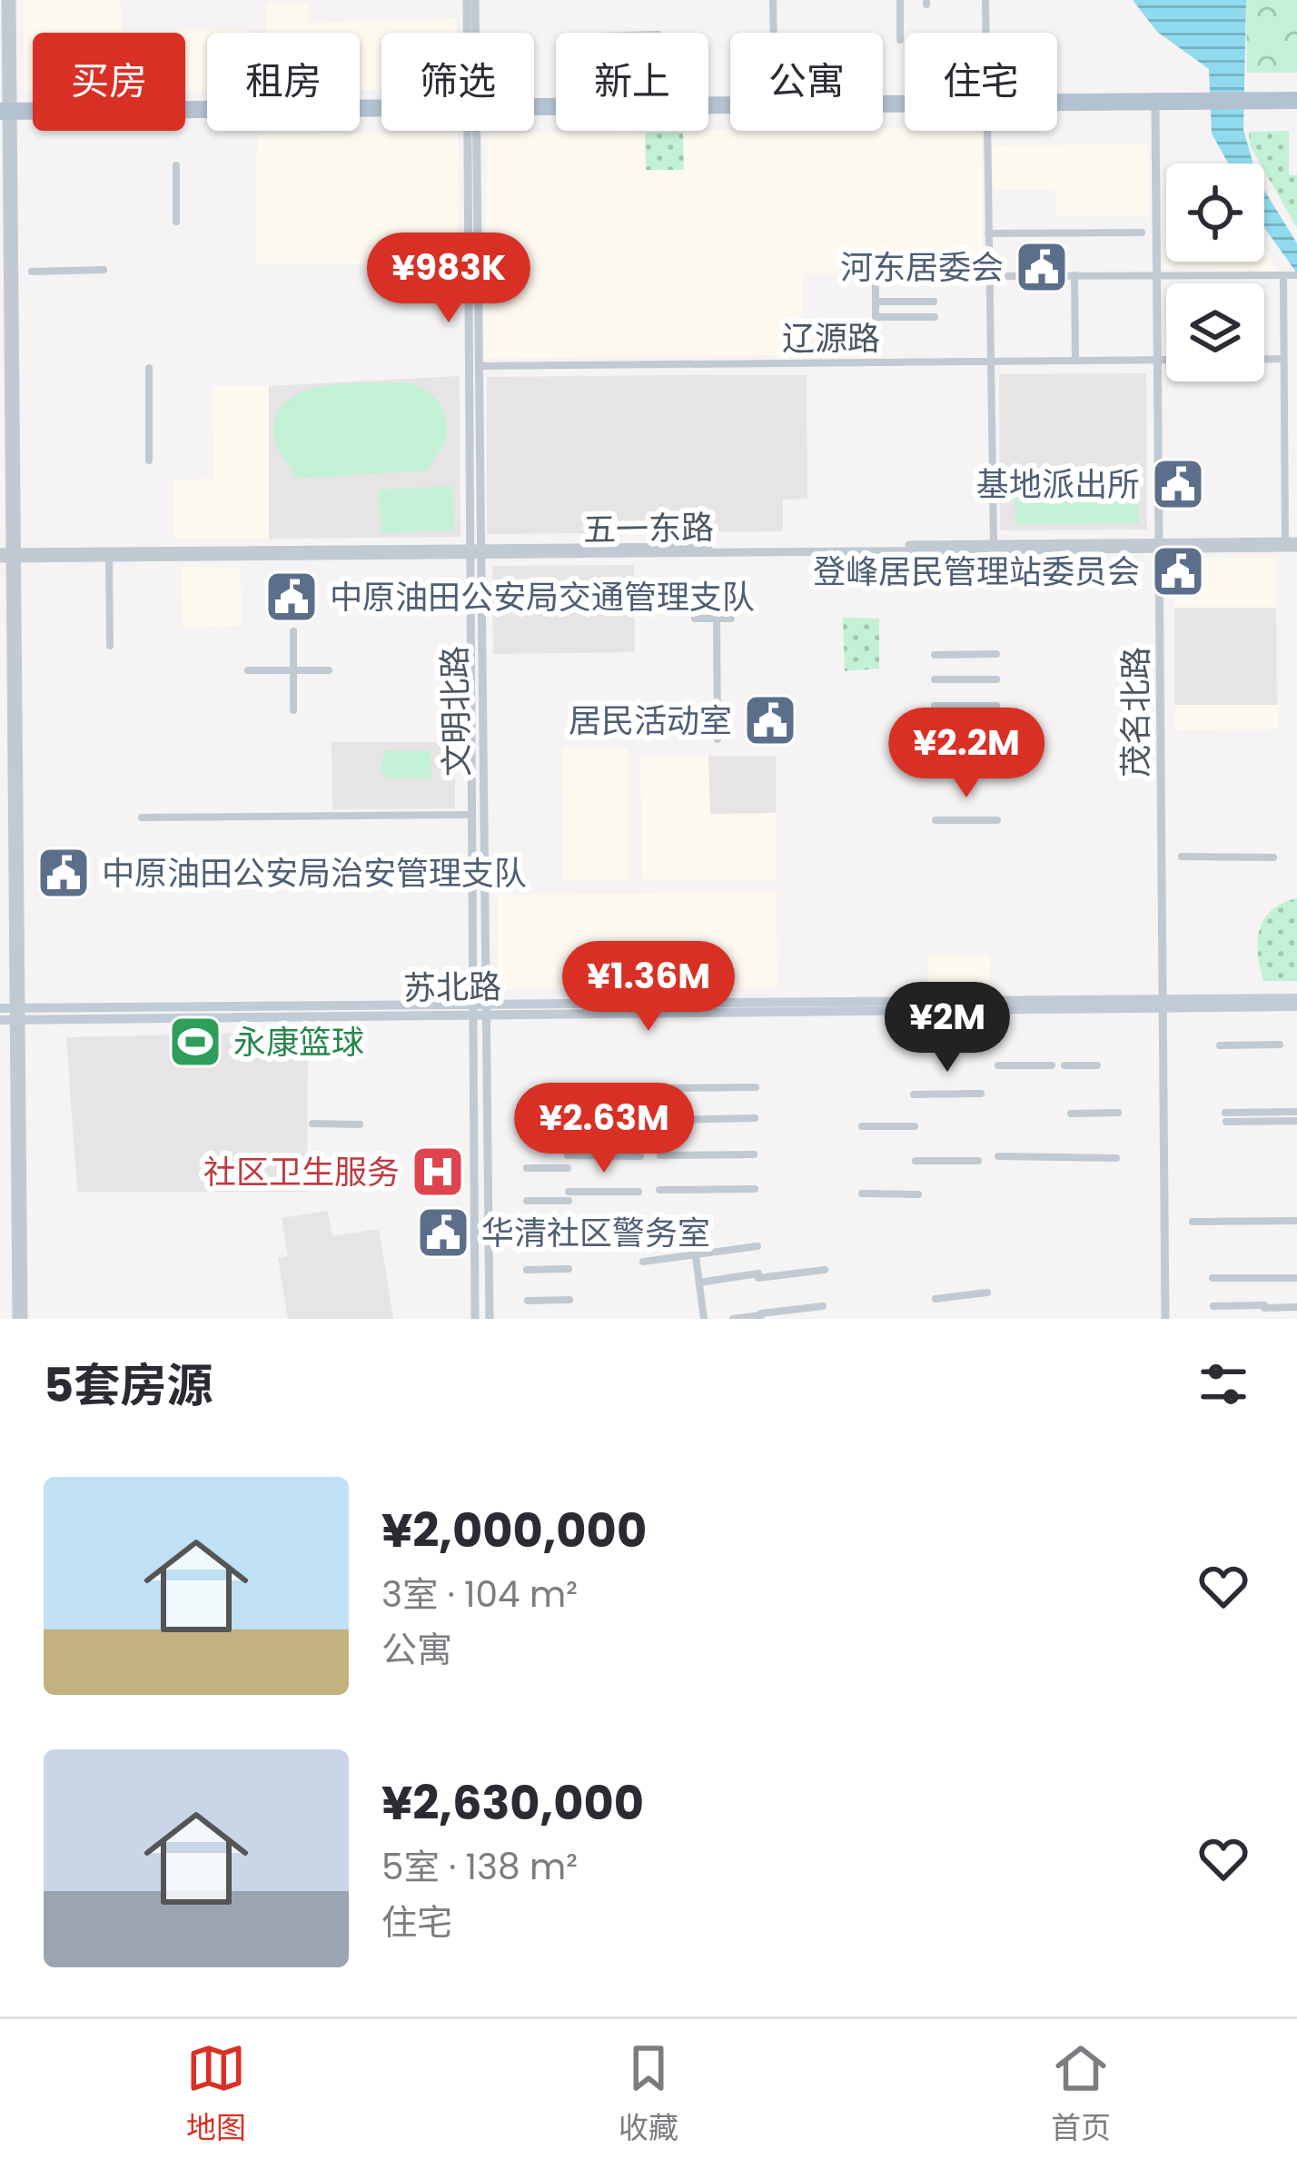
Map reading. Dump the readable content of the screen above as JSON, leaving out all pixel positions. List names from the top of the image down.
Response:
{
  "streets": {
    "main road": ["苏北路"],
    "street": [
      "辽源路",
      "五一东路",
      "文明北路",
      "茂名北路"
    ]
  },
  "crossings": [
    ["辽源路", "文明北路"],
    ["辽源路", "茂名北路"],
    ["五一东路", "文明北路"],
    ["五一东路", "茂名北路"],
    ["文明北路", "苏北路"],
    ["茂名北路", "苏北路"]
  ],
  "places": {
    "public building": [
      "河东居委会",
      "基地派出所",
      "登峰居民管理站委员会",
      "中原油田公安局交通管理支队",
      "居民活动室",
      "中原油田公安局治安管理支队",
      "华清社区警务室"
    ],
    "sports": ["永康篮球"],
    "hospital": ["社区卫生服务"]
  },
  "page": {
    "chip": [
      "买房",
      "租房",
      "筛选",
      "新上",
      "公寓",
      "住宅"
    ],
    "price": [
      "¥983K",
      "¥2.2M",
      "¥1.36M",
      "¥2M",
      "¥2.63M"
    ],
    "heading": "5套房源",
    "list": [
      {
        "name": "¥2,000,000",
        "note": "3室 · 104 m² · 公寓"
      },
      {
        "name": "¥2,630,000",
        "note": "5室 · 138 m² · 住宅"
      }
    ],
    "tabs": ["地图", "收藏", "首页"]
  }
}
